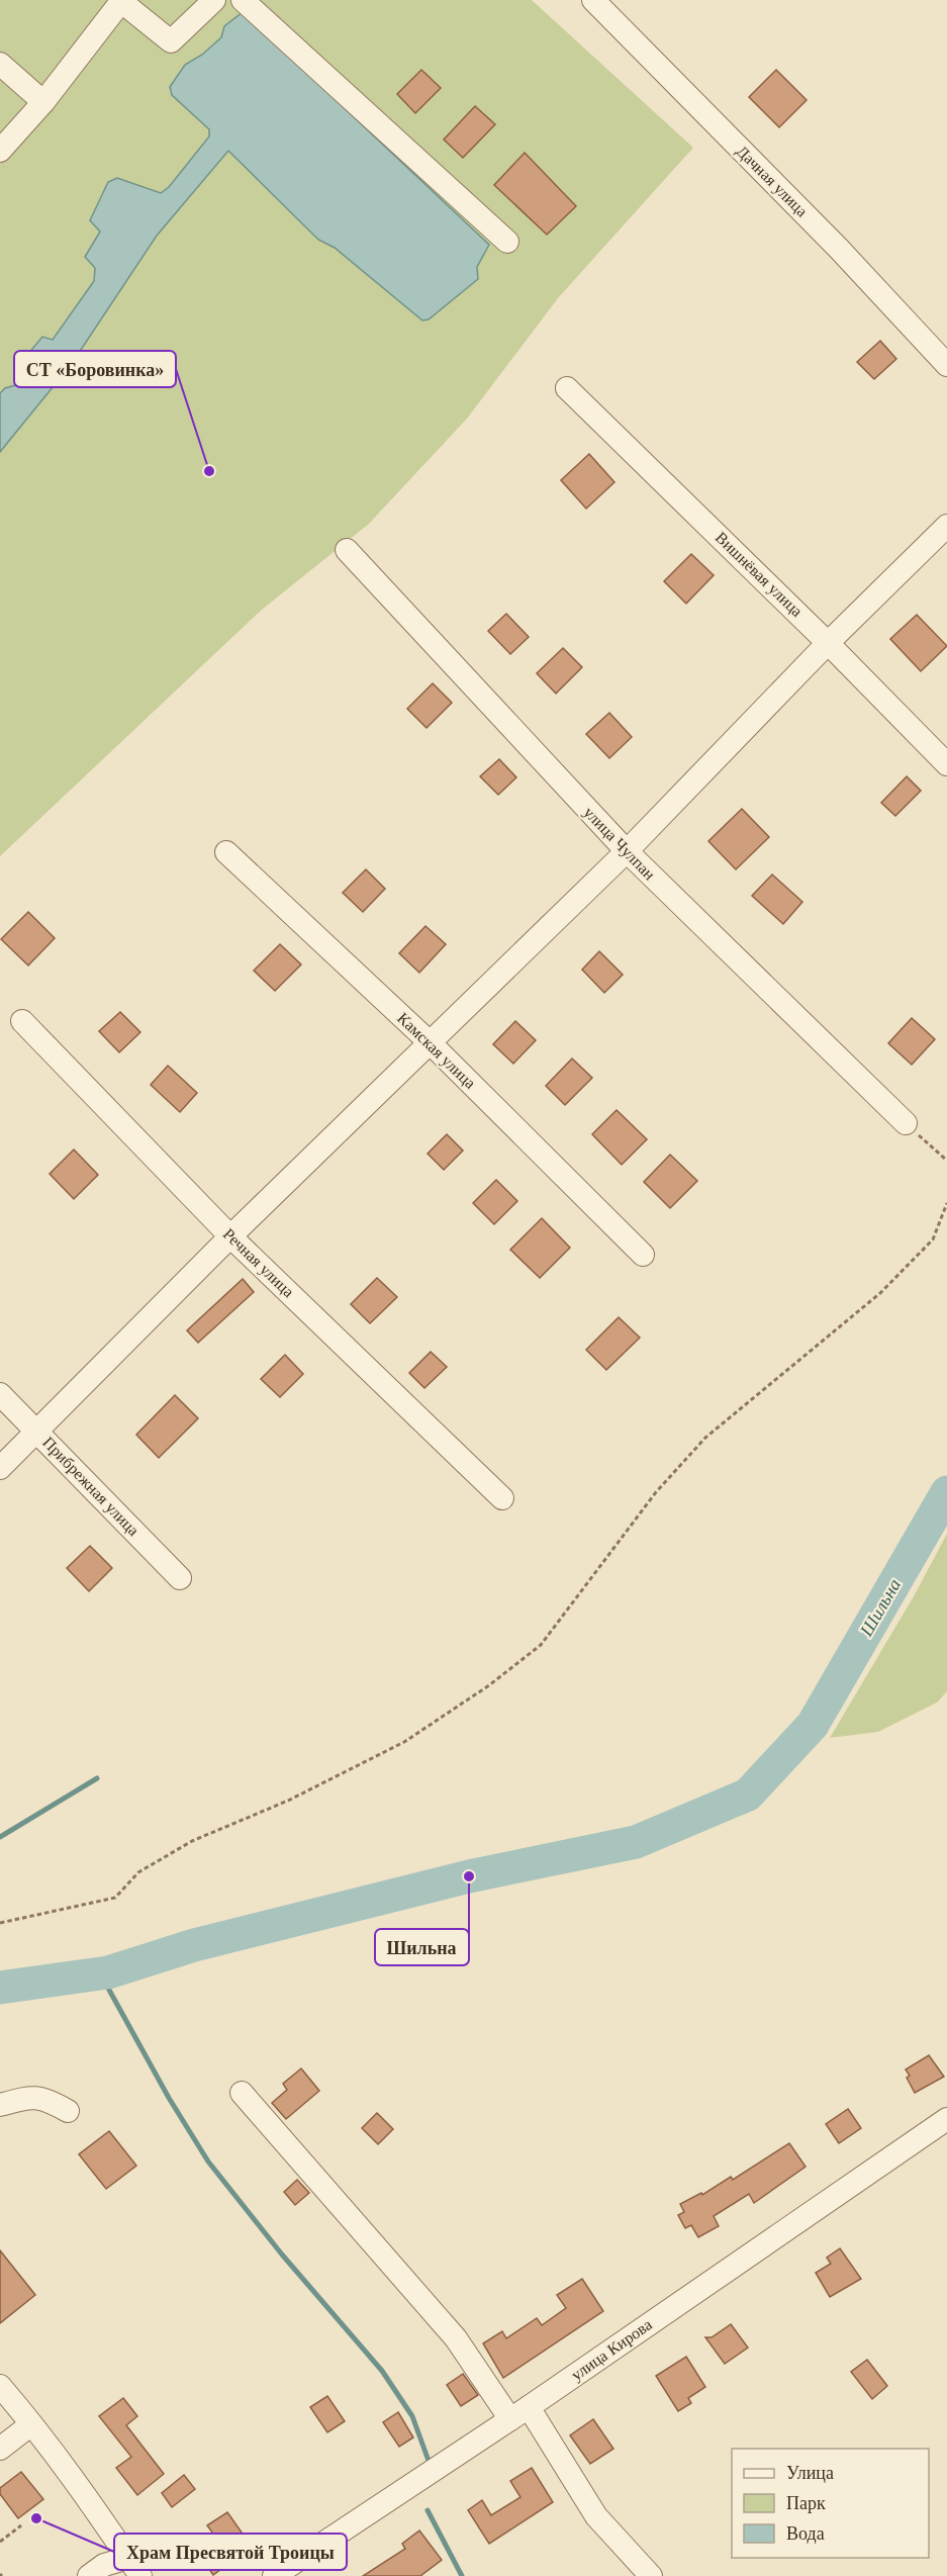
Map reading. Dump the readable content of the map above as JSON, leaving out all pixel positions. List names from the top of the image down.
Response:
{
  "streets": {
    "street": [
      "Дачная улица",
      "Вишнёвая улица",
      "улица Чулпан",
      "Камская улица",
      "Речная улица",
      "Прибрежная улица",
      "улица Кирова"
    ]
  },
  "water": ["Шильна"],
  "places": ["СТ «Боровинка»", "Шильна", "Храм Пресвятой Троицы"],
  "legend": ["Улица", "Парк", "Вода"]
}
